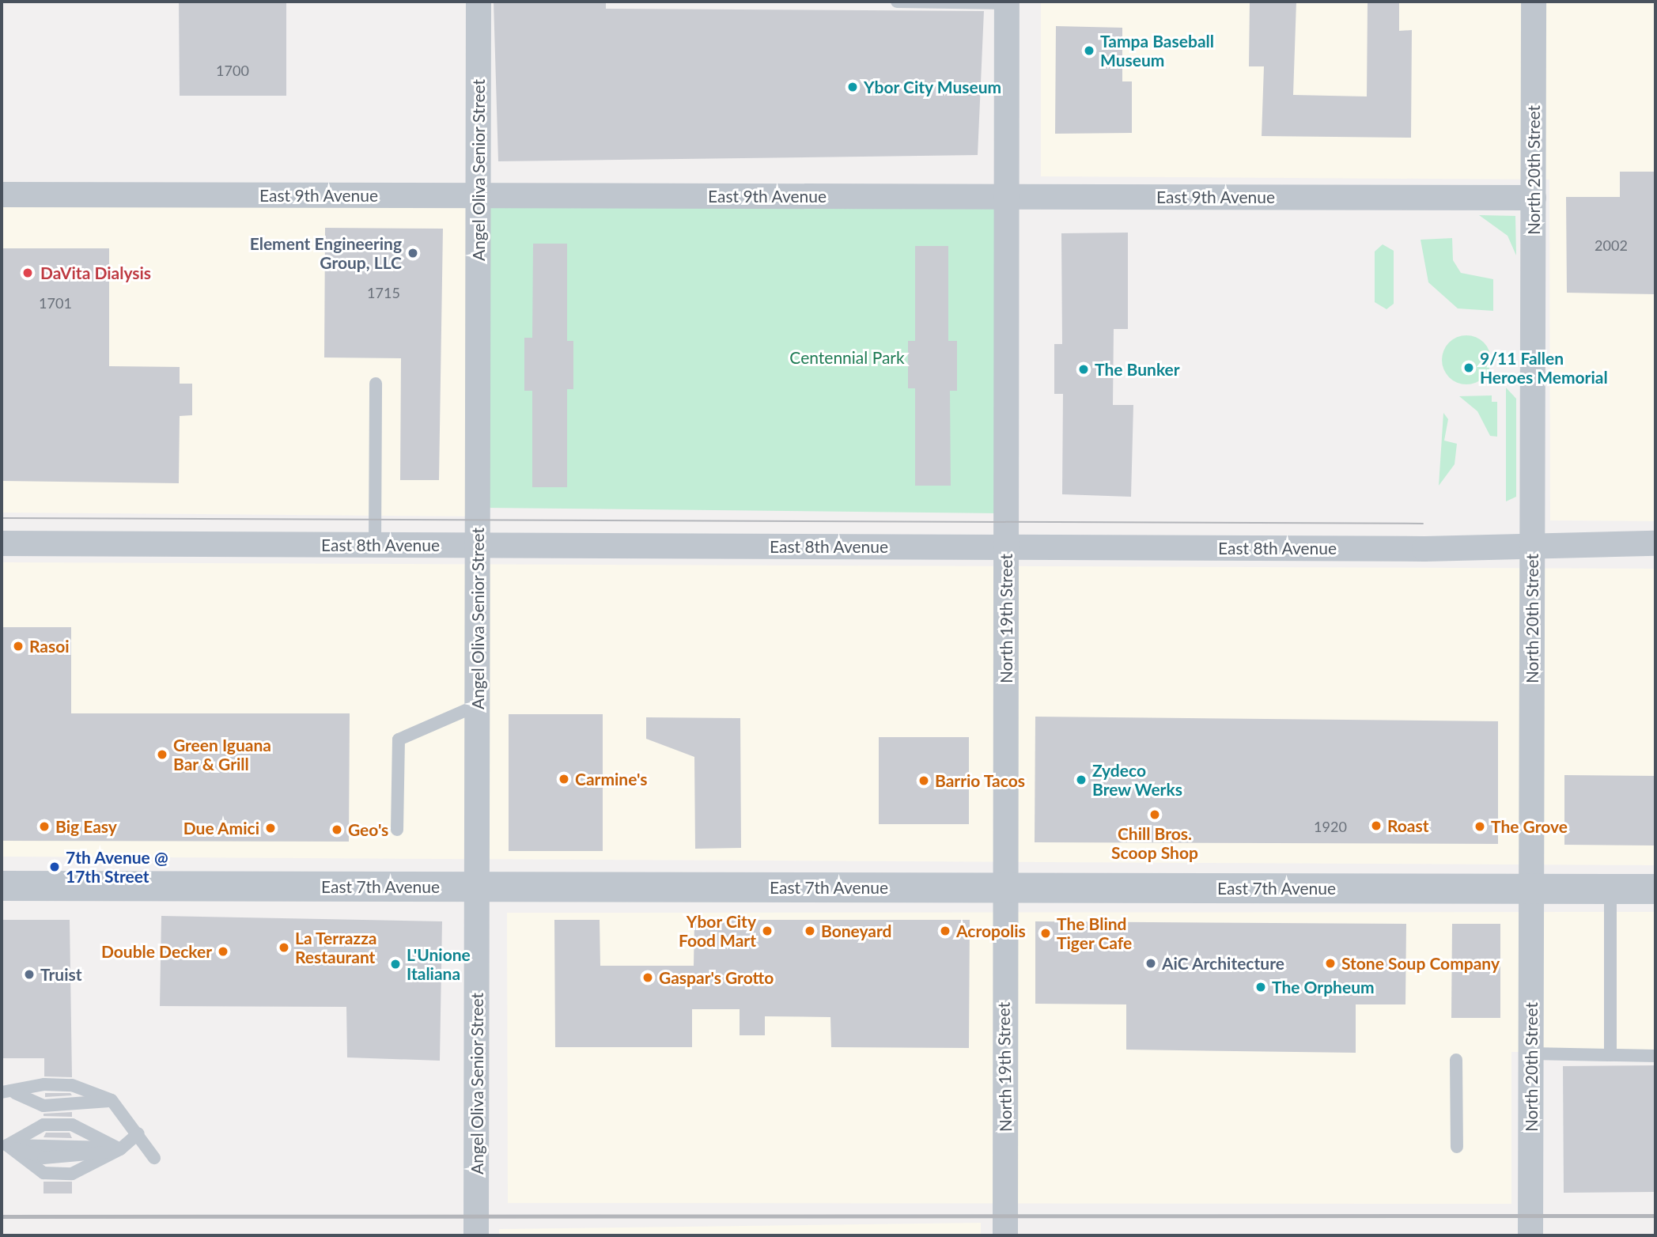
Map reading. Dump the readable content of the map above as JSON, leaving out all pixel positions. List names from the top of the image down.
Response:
{
  "streets": {
    "street": [
      "Angel Oliva Senior Street",
      "North 20th Street",
      "East 9th Avenue",
      "East 8th Avenue",
      "North 19th Street",
      "East 7th Avenue"
    ]
  },
  "crossings": [
    ["Angel Oliva Senior Street", "East 9th Avenue"],
    ["Angel Oliva Senior Street", "East 8th Avenue"],
    ["Angel Oliva Senior Street", "East 7th Avenue"],
    ["North 20th Street", "East 9th Avenue"],
    ["North 20th Street", "East 8th Avenue"],
    ["North 20th Street", "East 7th Avenue"],
    ["East 9th Avenue", "North 19th Street"],
    ["East 8th Avenue", "North 19th Street"],
    ["North 19th Street", "East 7th Avenue"]
  ],
  "parks": ["Centennial Park"],
  "places": [
    "Tampa Baseball Museum",
    "Ybor City Museum",
    "Element Engineering Group, LLC",
    "DaVita Dialysis",
    "9/11 Fallen Heroes Memorial",
    "The Bunker",
    "Rasoi",
    "Green Iguana Bar & Grill",
    "Carmine's",
    "Zydeco Brew Werks",
    "Barrio Tacos",
    "Chill Bros. Scoop Shop",
    "Roast",
    "Big Easy",
    "The Grove",
    "Due Amici",
    "Geo's",
    "7th Avenue @ 17th Street",
    "Ybor City Food Mart",
    "Boneyard",
    "Acropolis",
    "The Blind Tiger Cafe",
    "La Terrazza Restaurant",
    "Double Decker",
    "AiC Architecture",
    "Stone Soup Company",
    "L'Unione Italiana",
    "Truist",
    "Gaspar's Grotto",
    "The Orpheum"
  ],
  "house_numbers": [
    "1700",
    "2002",
    "1715",
    "1701",
    "1920"
  ]
}
